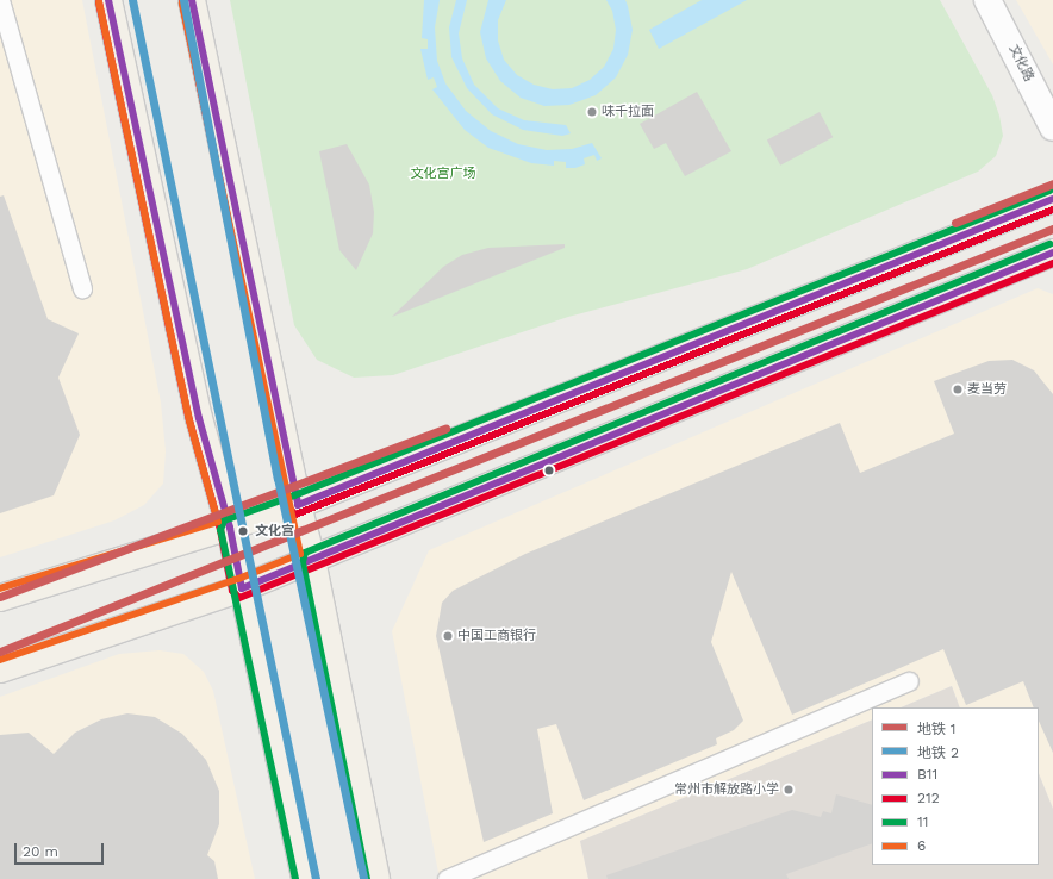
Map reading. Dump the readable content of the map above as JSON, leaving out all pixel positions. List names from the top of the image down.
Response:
{
  "streets": {
    "street": ["文化路"]
  },
  "parks": ["文化宫广场"],
  "places": [
    "味千拉面",
    "麦当劳",
    "文化宫",
    "中国工商银行",
    "常州市解放路小学"
  ],
  "lines": [
    "metro line 2",
    "transit line B11",
    "transit line 212",
    "transit line 6",
    "metro line 1",
    "transit line 11"
  ],
  "legend": [
    "地铁 1",
    "地铁 2",
    "B11",
    "212",
    "11",
    "6"
  ],
  "scale_bar": "20 m"
}
